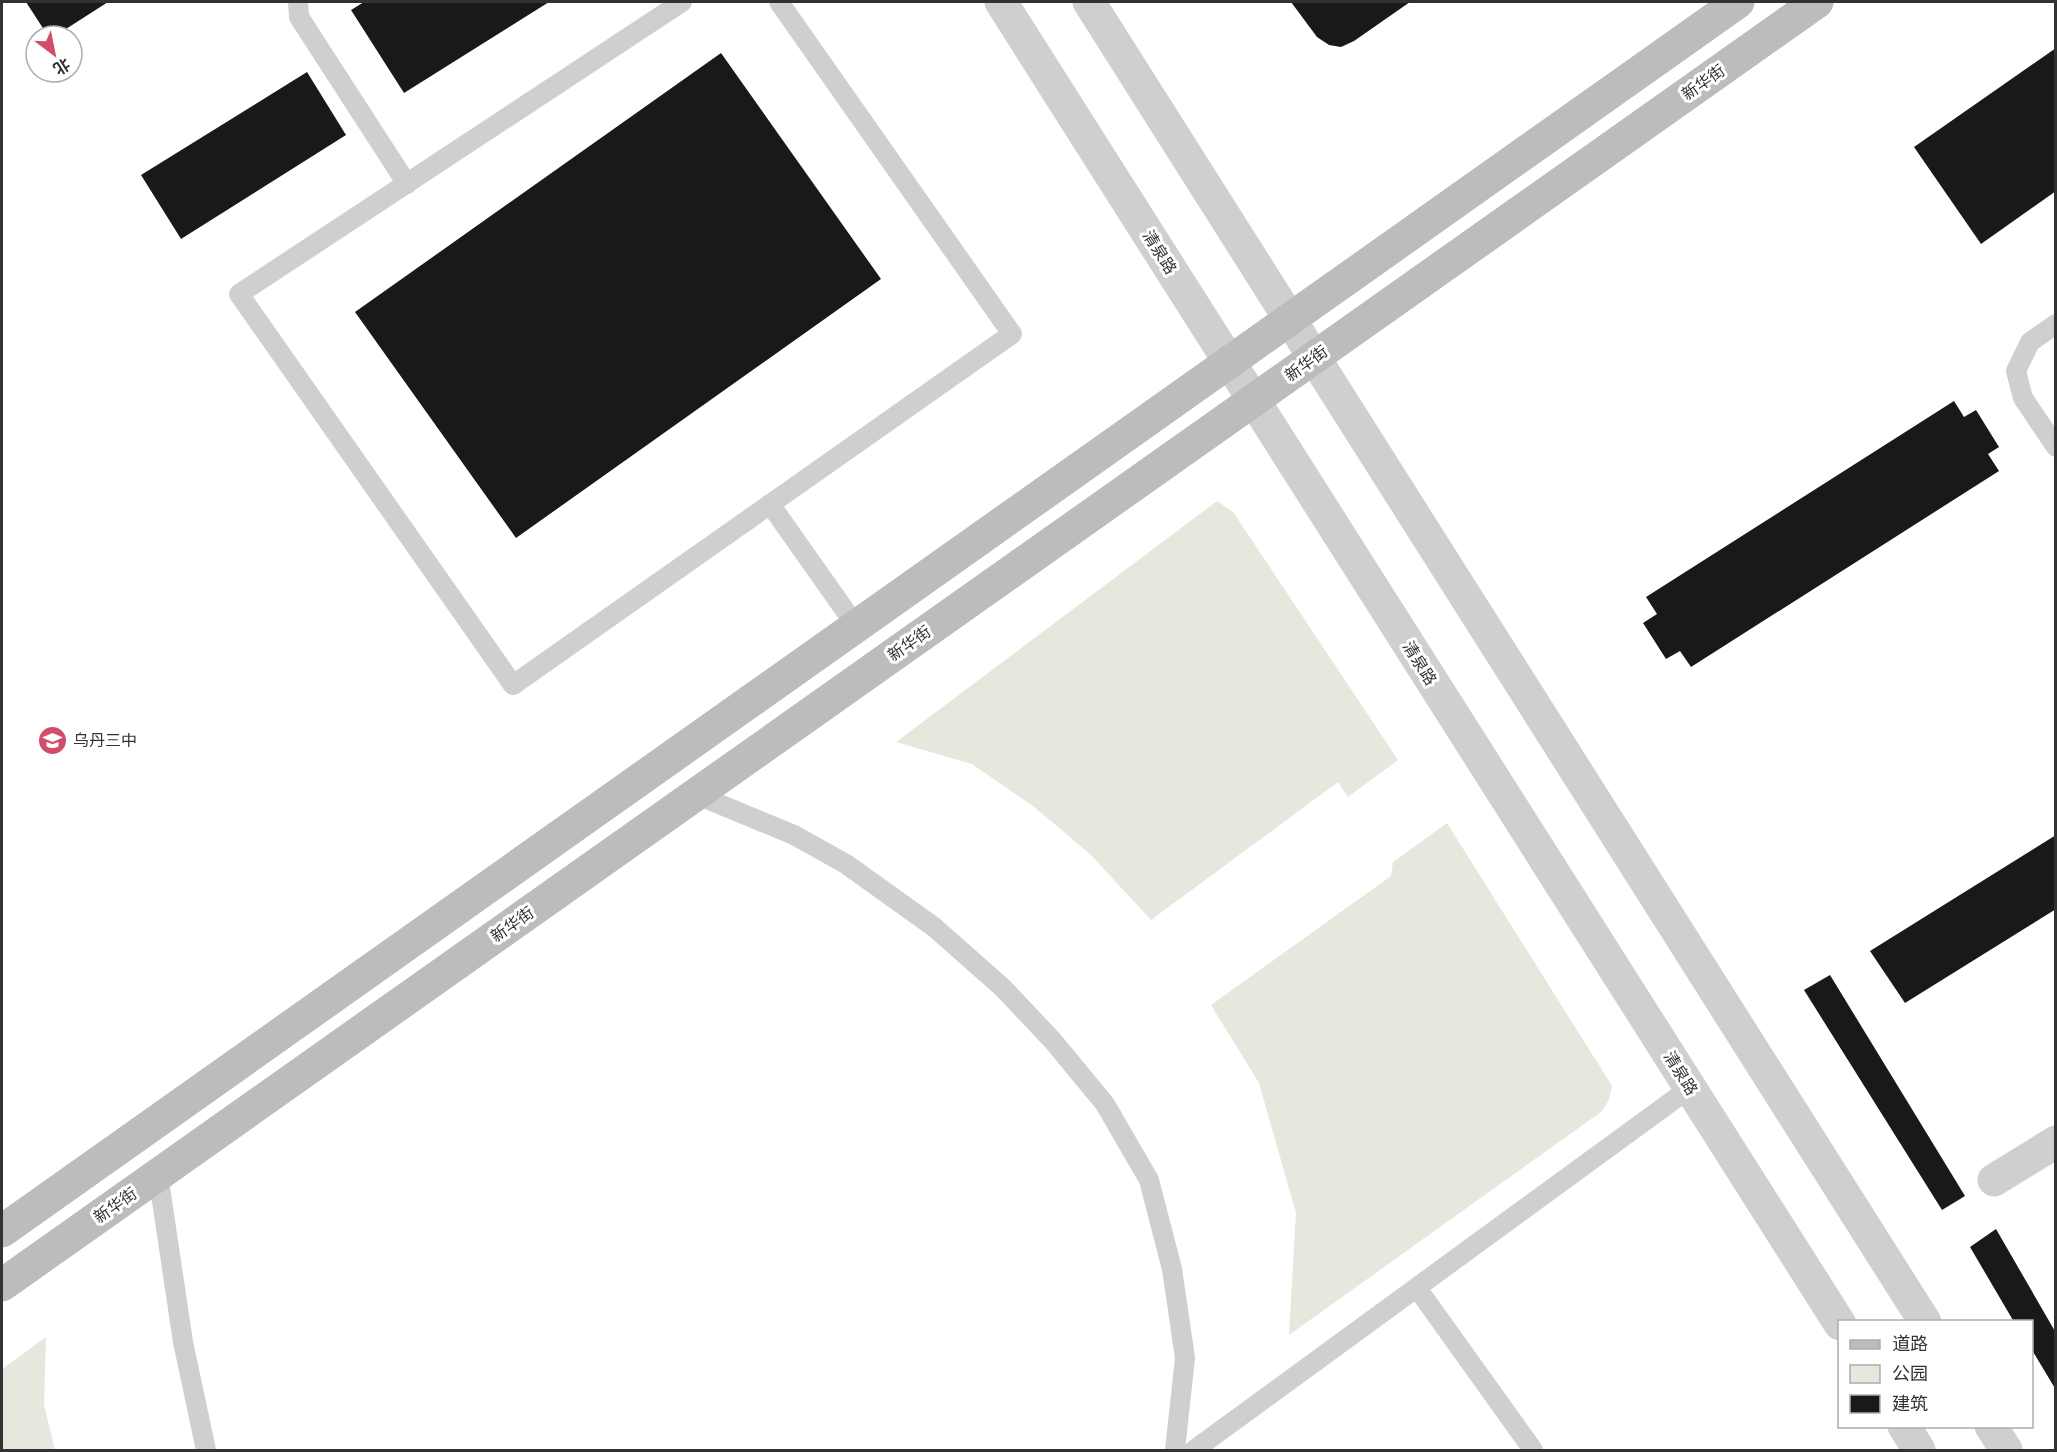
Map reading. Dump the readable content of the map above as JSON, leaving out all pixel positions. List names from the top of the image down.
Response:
{
  "streets": {
    "main road": ["新华街"],
    "street": ["清泉路"]
  },
  "crossings": [
    ["新华街", "清泉路"]
  ],
  "places": {
    "school or university": ["乌丹三中"]
  },
  "legend": ["道路", "公园", "建筑"],
  "north": "bottom right"
}
